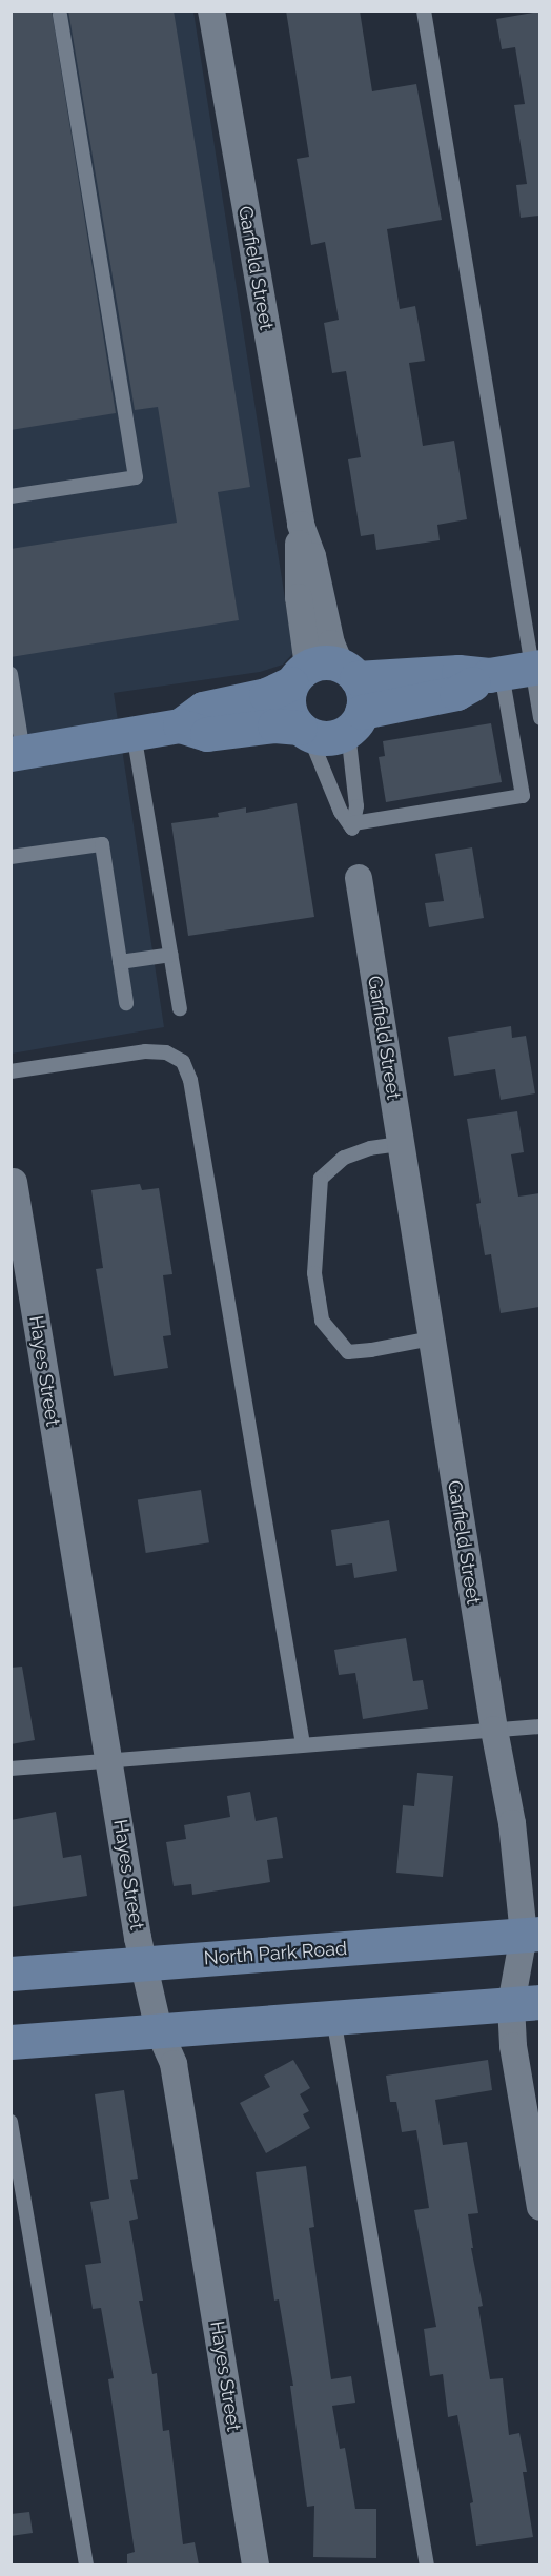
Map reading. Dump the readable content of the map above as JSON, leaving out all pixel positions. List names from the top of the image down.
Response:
{
  "streets": {
    "street": ["Garfield Street", "Hayes Street", "North Park Road"]
  },
  "crossings": [
    ["Garfield Street", "North Park Road"],
    ["Hayes Street", "North Park Road"]
  ]
}
